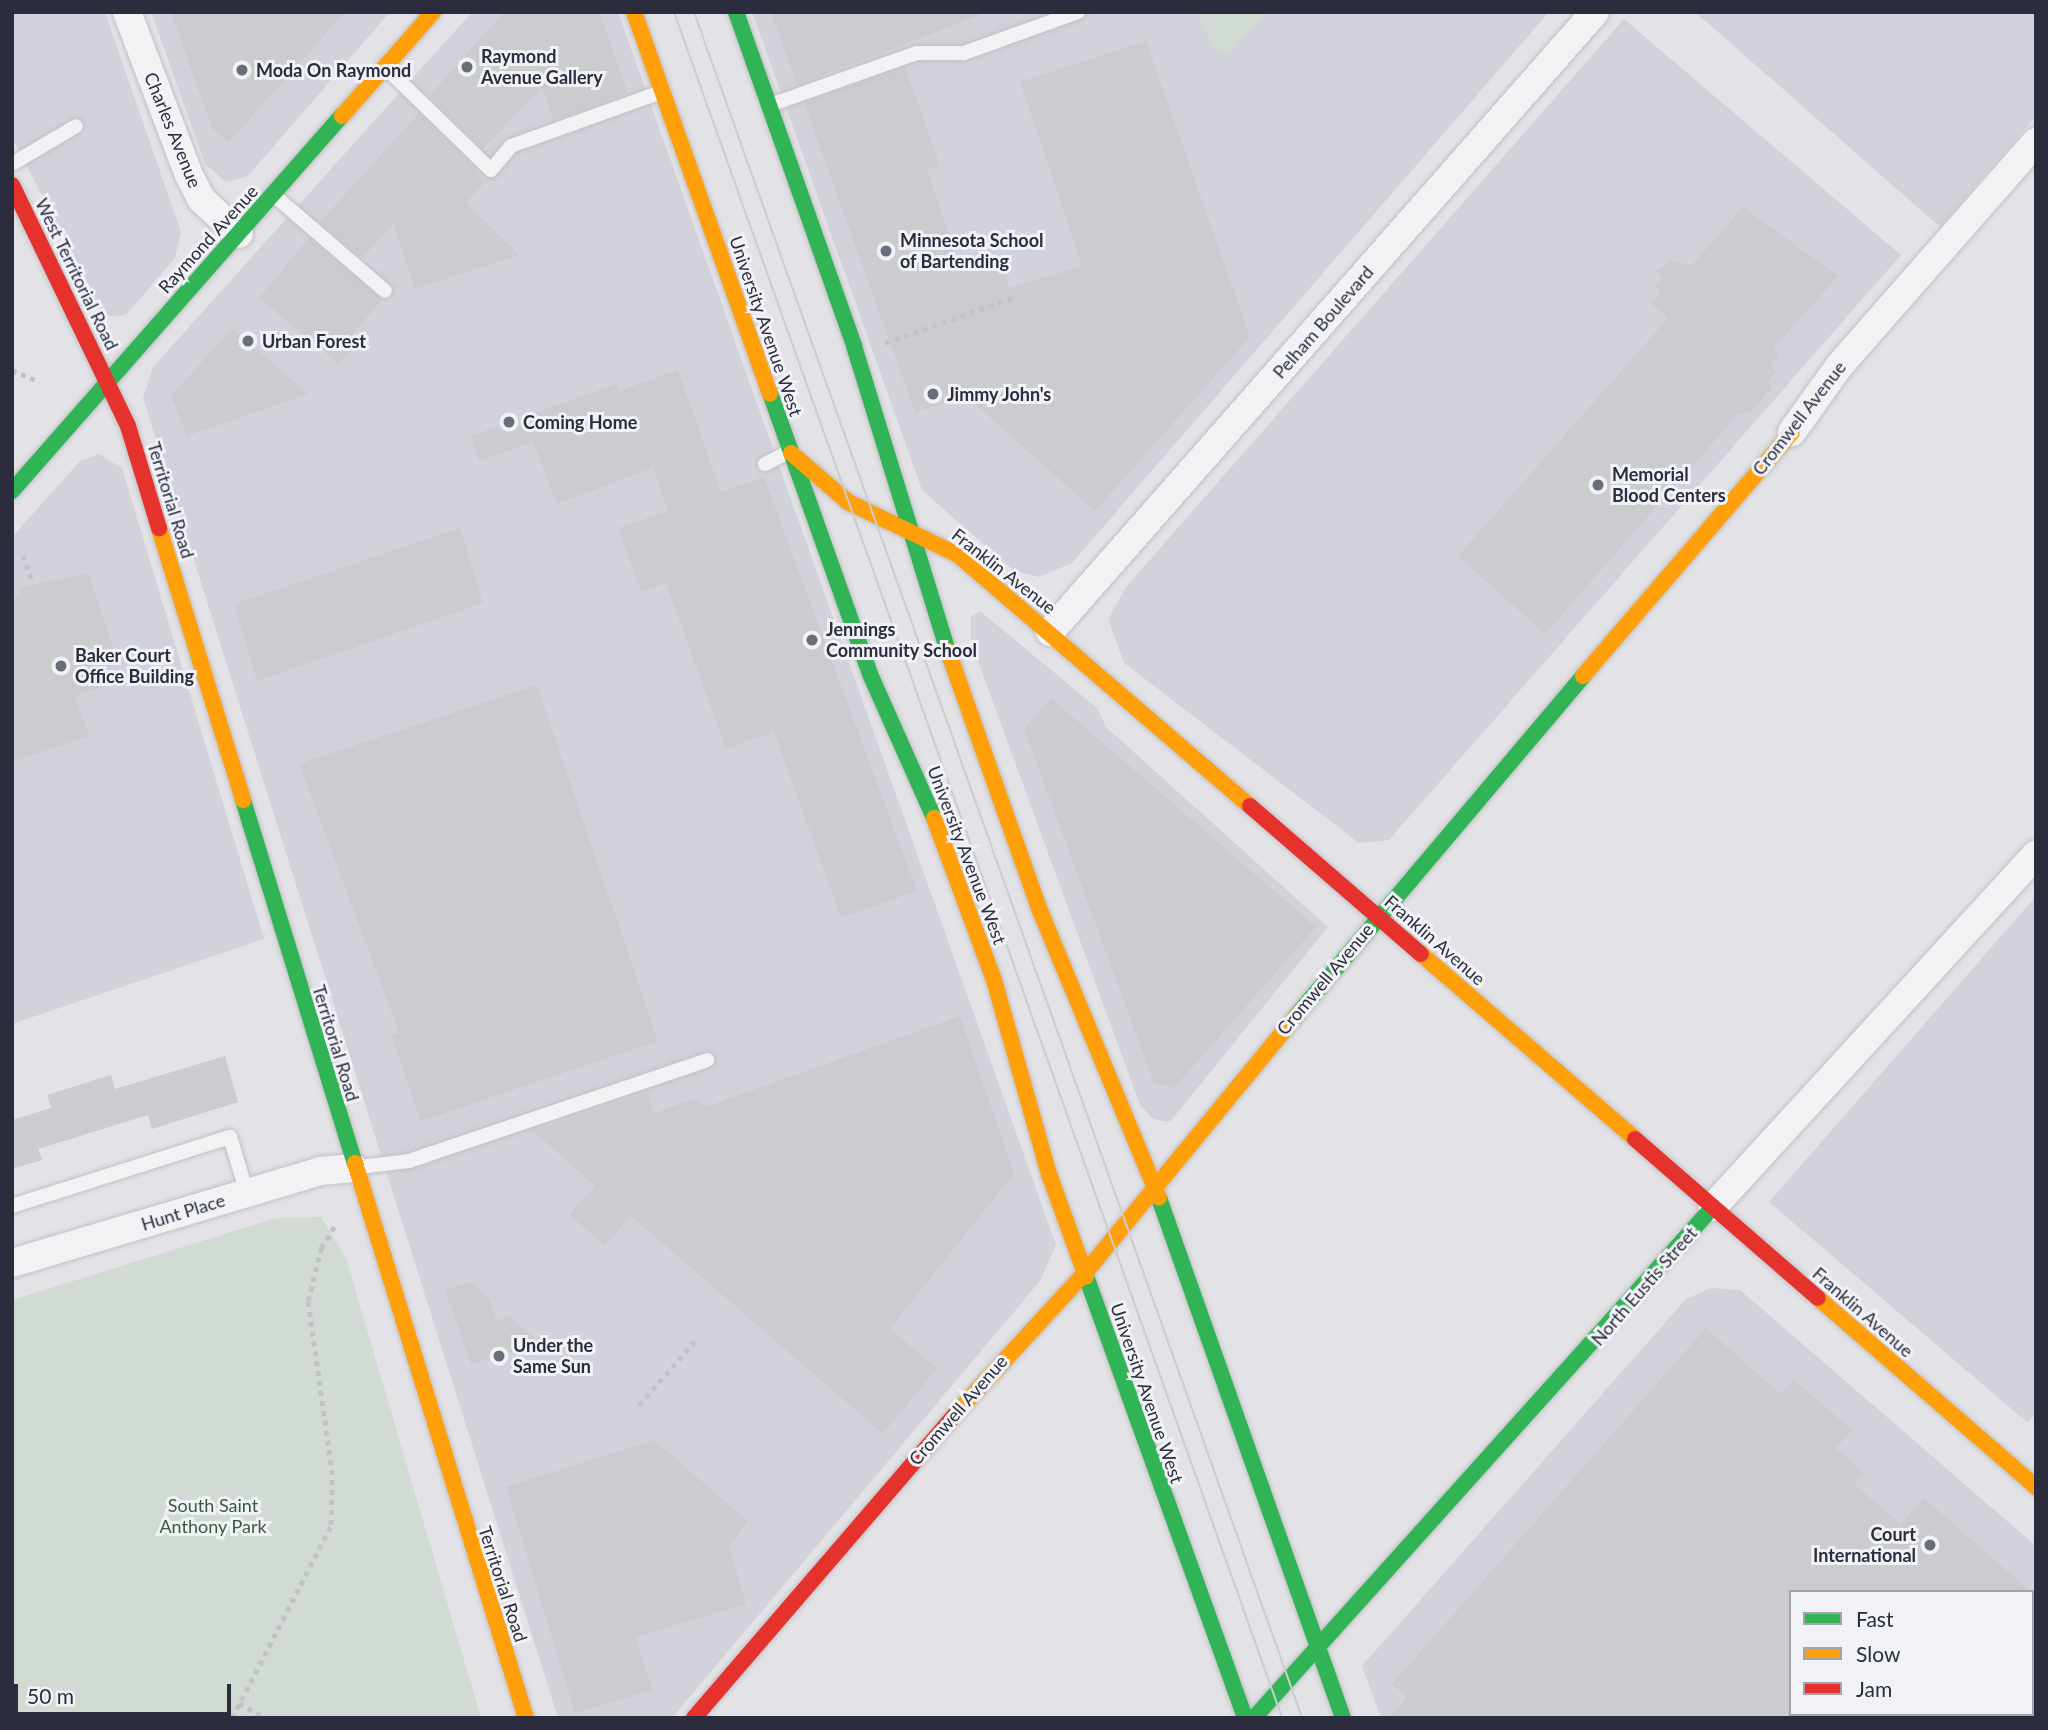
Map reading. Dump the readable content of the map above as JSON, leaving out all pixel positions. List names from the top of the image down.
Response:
{
  "streets": {
    "main road": [
      "Raymond Avenue",
      "West Territorial Road",
      "University Avenue West",
      "Cromwell Avenue",
      "Territorial Road",
      "Franklin Avenue",
      "North Eustis Street"
    ],
    "street": ["Charles Avenue", "Pelham Boulevard", "Hunt Place"]
  },
  "crossings": [
    ["Charles Avenue", "Raymond Avenue"],
    ["Raymond Avenue", "West Territorial Road"],
    ["Raymond Avenue", "Territorial Road"],
    ["West Territorial Road", "Territorial Road"],
    ["Pelham Boulevard", "Franklin Avenue"],
    ["University Avenue West", "Cromwell Avenue"],
    ["University Avenue West", "Franklin Avenue"],
    ["Cromwell Avenue", "Franklin Avenue"],
    ["Territorial Road", "Hunt Place"],
    ["Franklin Avenue", "North Eustis Street"]
  ],
  "parks": ["South Saint Anthony Park"],
  "places": [
    "Raymond Avenue Gallery",
    "Moda On Raymond",
    "Minnesota School of Bartending",
    "Urban Forest",
    "Jimmy John's",
    "Coming Home",
    "Memorial Blood Centers",
    "Jennings Community School",
    "Baker Court Office Building",
    "Under the Same Sun",
    "Court International"
  ],
  "legend": ["Fast", "Slow", "Jam"],
  "scale_bar": "50 m"
}
